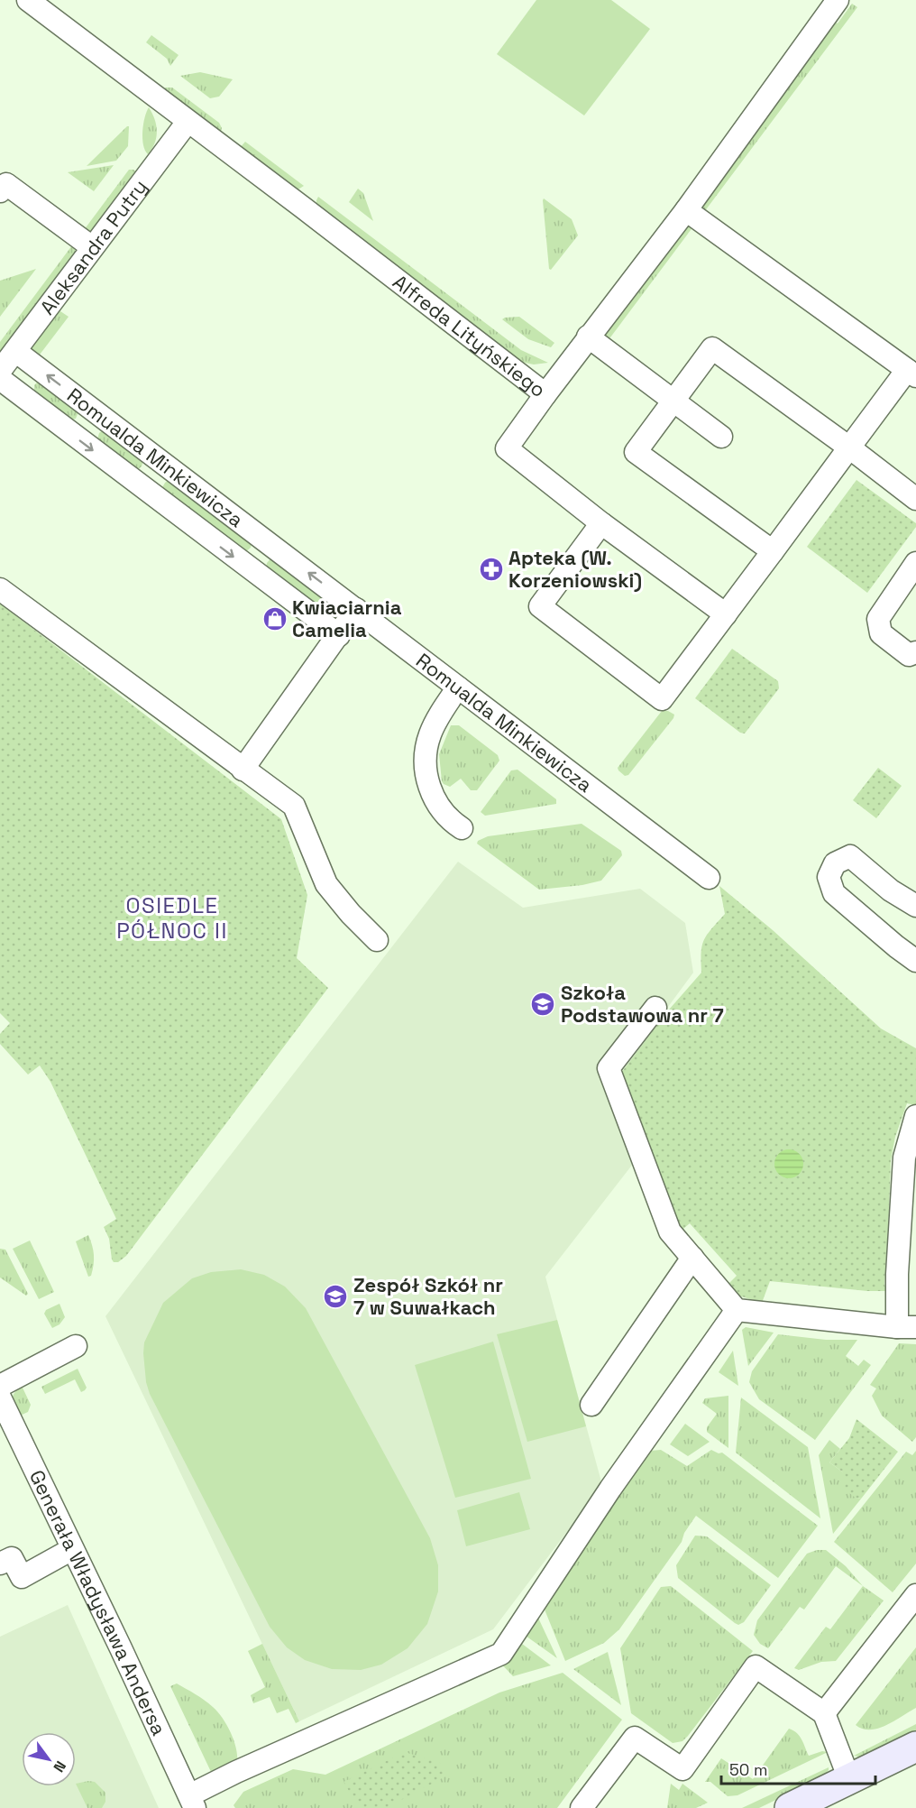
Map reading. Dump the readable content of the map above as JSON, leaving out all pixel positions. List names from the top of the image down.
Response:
{
  "streets": {
    "street": [
      "Aleksandra Putry",
      "Alfreda Lityńskiego",
      "Romualda Minkiewicza",
      "Generała Władysława Andersa"
    ]
  },
  "crossings": [
    ["Aleksandra Putry", "Alfreda Lityńskiego"],
    ["Aleksandra Putry", "Romualda Minkiewicza"]
  ],
  "districts": ["OSIEDLE PÓŁNOC II"],
  "places": {
    "pharmacy": ["Apteka (W. Korzeniowski)"],
    "shop": ["Kwiaciarnia Camelia"],
    "school or university": ["Szkoła Podstawowa nr 7", "Zespół Szkół nr 7 w Suwałkach"]
  },
  "scale_bar": "50 m",
  "north": "bottom right"
}
